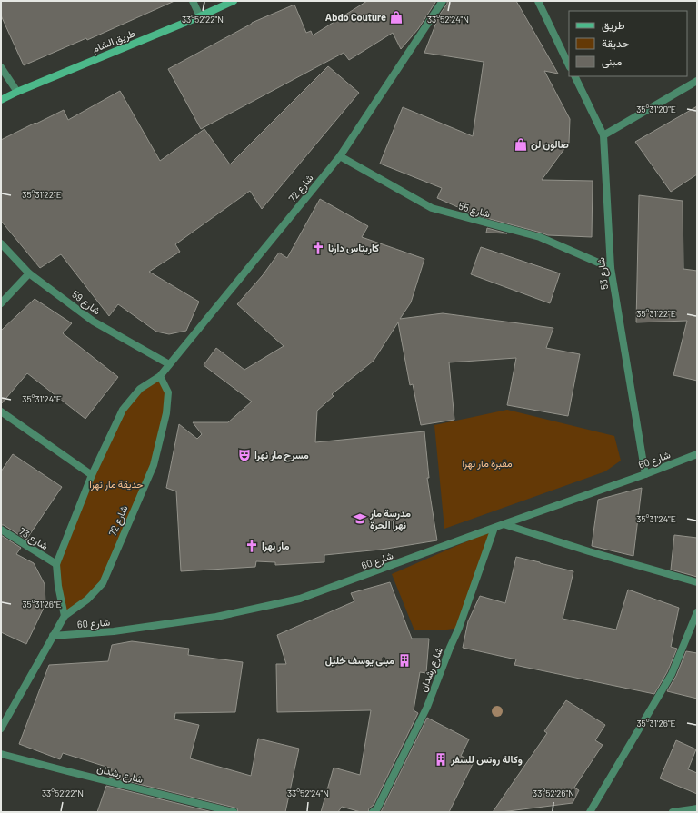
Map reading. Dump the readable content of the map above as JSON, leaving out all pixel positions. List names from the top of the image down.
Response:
{
  "streets": {
    "main road": ["طريق الشام"],
    "street": [
      "شارع 72",
      "شارع 55",
      "شارع 53",
      "شارع 59",
      "شارع 60",
      "شارع 73",
      "شارع رشدان"
    ]
  },
  "crossings": [
    ["شارع 72", "شارع 55"],
    ["شارع 72", "شارع 59"],
    ["شارع 72", "شارع 60"],
    ["شارع 72", "شارع 73"],
    ["شارع 55", "شارع 53"],
    ["شارع 53", "شارع 60"],
    ["شارع 60", "شارع رشدان"]
  ],
  "parks": ["مقبرة مار نهرا", "حديقة مار نهرا"],
  "places": {
    "shop": ["Abdo Couture", "صالون لن"],
    "church": ["كاريتاس دارنا", "مار نهرا"],
    "theatre": ["مسرح مار نهرا"],
    "school or university": ["مدرسة مار نهرا الحرة"],
    "building": ["مبنى يوسف خليل", "وكالة روتس للسفر"]
  },
  "legend": ["طريق", "حديقة", "مبنى"],
  "coordinates": [
    "33°52'22\"N",
    "33°52'24\"N",
    "35°31'20\"E",
    "35°31'22\"E",
    "35°31'24\"E",
    "35°31'26\"E",
    "33°52'26\"N"
  ]
}
